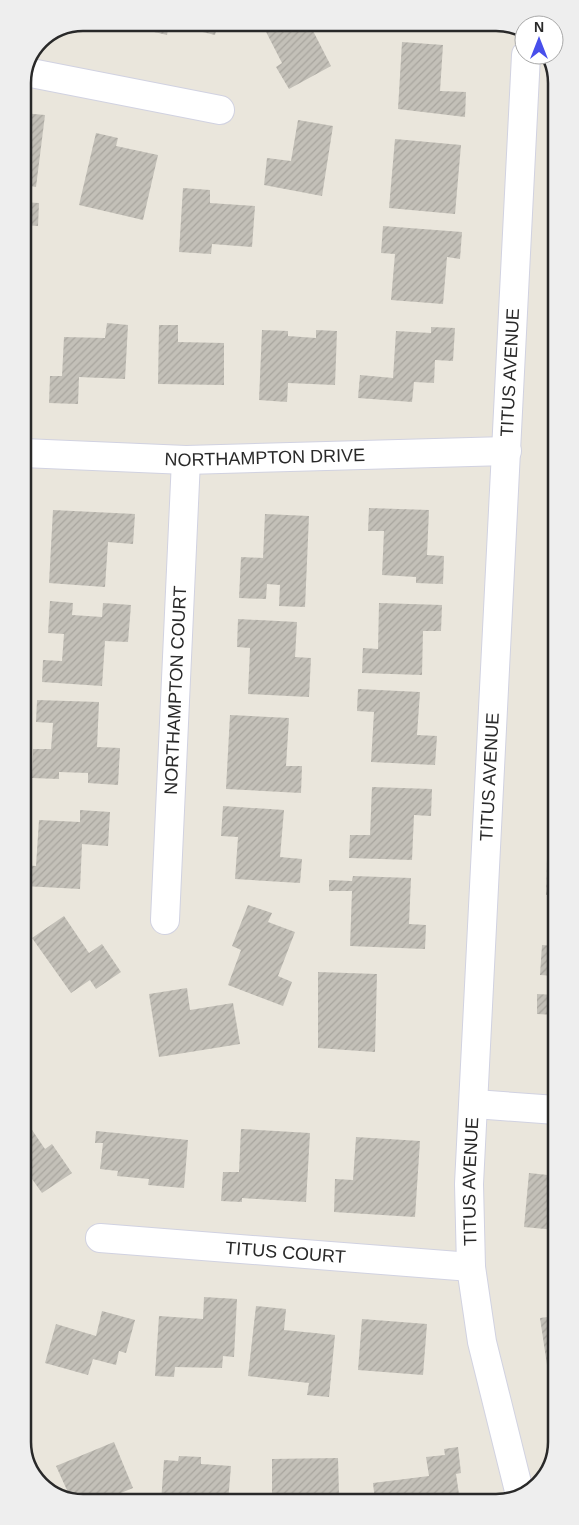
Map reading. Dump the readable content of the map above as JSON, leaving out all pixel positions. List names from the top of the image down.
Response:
{
  "streets": {
    "street": [
      "TITUS AVENUE",
      "NORTHAMPTON DRIVE",
      "NORTHAMPTON COURT",
      "TITUS COURT"
    ]
  },
  "crossings": [
    ["TITUS AVENUE", "NORTHAMPTON DRIVE"],
    ["TITUS AVENUE", "TITUS COURT"],
    ["NORTHAMPTON DRIVE", "NORTHAMPTON COURT"]
  ],
  "north": "top"
}
